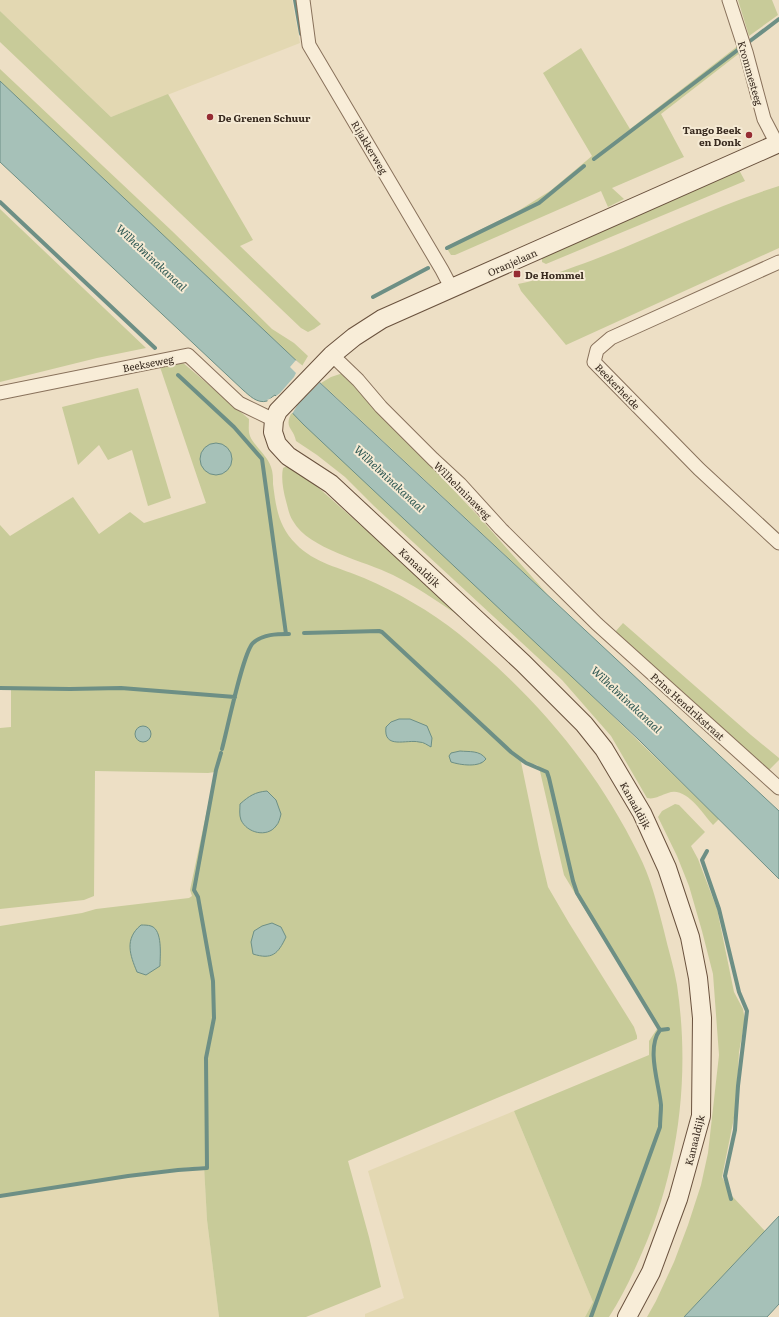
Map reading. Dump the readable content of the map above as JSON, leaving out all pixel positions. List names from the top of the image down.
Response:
{
  "streets": {
    "main road": ["Oranjelaan", "Kanaaldijk"],
    "street": [
      "Krommesteeg",
      "Rijakkerweg",
      "Beekseweg",
      "Beekerheide",
      "Wilhelminaweg",
      "Prins Hendrikstraat"
    ]
  },
  "crossings": [
    ["Krommesteeg", "Oranjelaan"],
    ["Rijakkerweg", "Oranjelaan"],
    ["Oranjelaan", "Beekseweg"],
    ["Oranjelaan", "Wilhelminaweg"],
    ["Oranjelaan", "Kanaaldijk"],
    ["Beekseweg", "Kanaaldijk"],
    ["Wilhelminaweg", "Prins Hendrikstraat"]
  ],
  "water": ["Wilhelminakanaal"],
  "places": {
    "other": ["De Grenen Schuur", "Tango Beek en Donk"],
    "transit": ["De Hommel"]
  }
}
